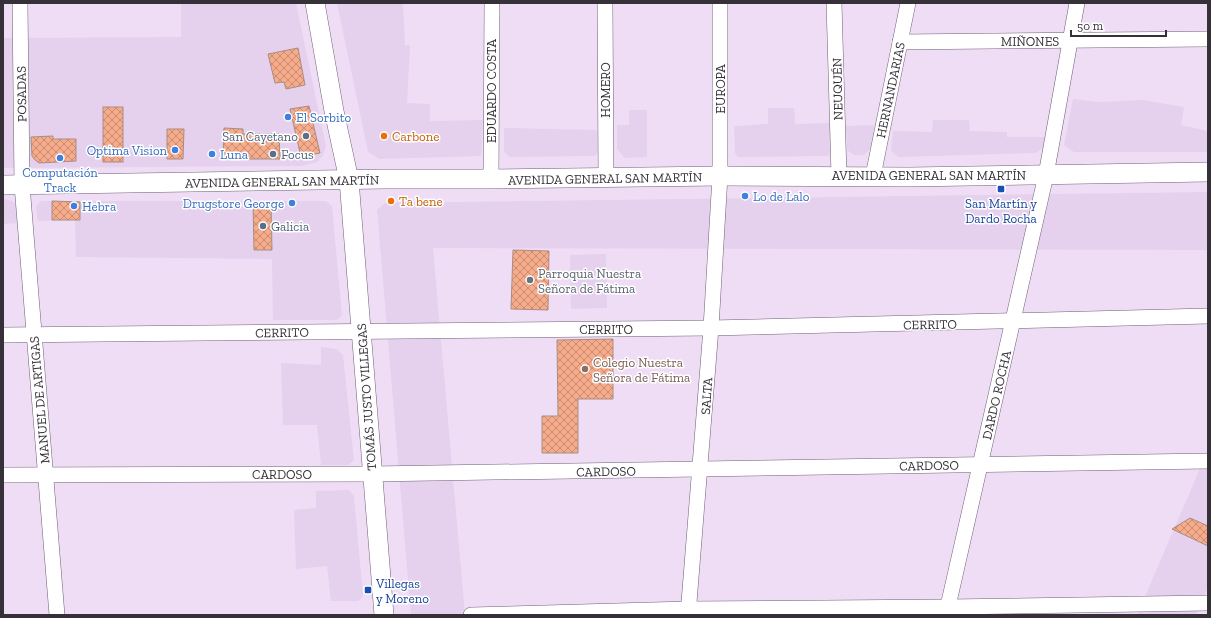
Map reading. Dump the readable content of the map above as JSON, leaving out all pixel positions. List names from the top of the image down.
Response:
{
  "streets": {
    "main road": ["AVENIDA GENERAL SAN MARTÍN", "TOMÁS JUSTO VILLEGAS"],
    "street": [
      "MIÑONES",
      "EUROPA",
      "NEUQUÉN",
      "HOMERO",
      "HERNANDARIAS",
      "EDUARDO COSTA",
      "POSADAS",
      "CERRITO",
      "DARDO ROCHA",
      "SALTA",
      "MANUEL DE ARTIGAS",
      "CARDOSO"
    ]
  },
  "crossings": [
    ["MIÑONES", "HERNANDARIAS"],
    ["MIÑONES", "DARDO ROCHA"],
    ["EUROPA", "AVENIDA GENERAL SAN MARTÍN"],
    ["EUROPA", "SALTA"],
    ["NEUQUÉN", "AVENIDA GENERAL SAN MARTÍN"],
    ["HOMERO", "AVENIDA GENERAL SAN MARTÍN"],
    ["HERNANDARIAS", "AVENIDA GENERAL SAN MARTÍN"],
    ["EDUARDO COSTA", "AVENIDA GENERAL SAN MARTÍN"],
    ["POSADAS", "AVENIDA GENERAL SAN MARTÍN"],
    ["POSADAS", "MANUEL DE ARTIGAS"],
    ["AVENIDA GENERAL SAN MARTÍN", "DARDO ROCHA"],
    ["AVENIDA GENERAL SAN MARTÍN", "SALTA"],
    ["AVENIDA GENERAL SAN MARTÍN", "TOMÁS JUSTO VILLEGAS"],
    ["AVENIDA GENERAL SAN MARTÍN", "MANUEL DE ARTIGAS"],
    ["CERRITO", "DARDO ROCHA"],
    ["CERRITO", "SALTA"],
    ["CERRITO", "TOMÁS JUSTO VILLEGAS"],
    ["CERRITO", "MANUEL DE ARTIGAS"],
    ["DARDO ROCHA", "CARDOSO"],
    ["SALTA", "CARDOSO"],
    ["TOMÁS JUSTO VILLEGAS", "CARDOSO"],
    ["MANUEL DE ARTIGAS", "CARDOSO"]
  ],
  "places": {
    "other": [
      "El Sorbito",
      "San Cayetano",
      "Carbone",
      "Optima Vision",
      "Luna",
      "Focus",
      "Computación Track",
      "Lo de Lalo",
      "Ta bene",
      "Drugstore George",
      "Hebra",
      "Galicia",
      "Parroquia Nuestra Señora de Fátima",
      "Colegio Nuestra Señora de Fátima"
    ],
    "transit": ["San Martín y Dardo Rocha", "Villegas y Moreno"]
  },
  "scale_bar": "50 m"
}
